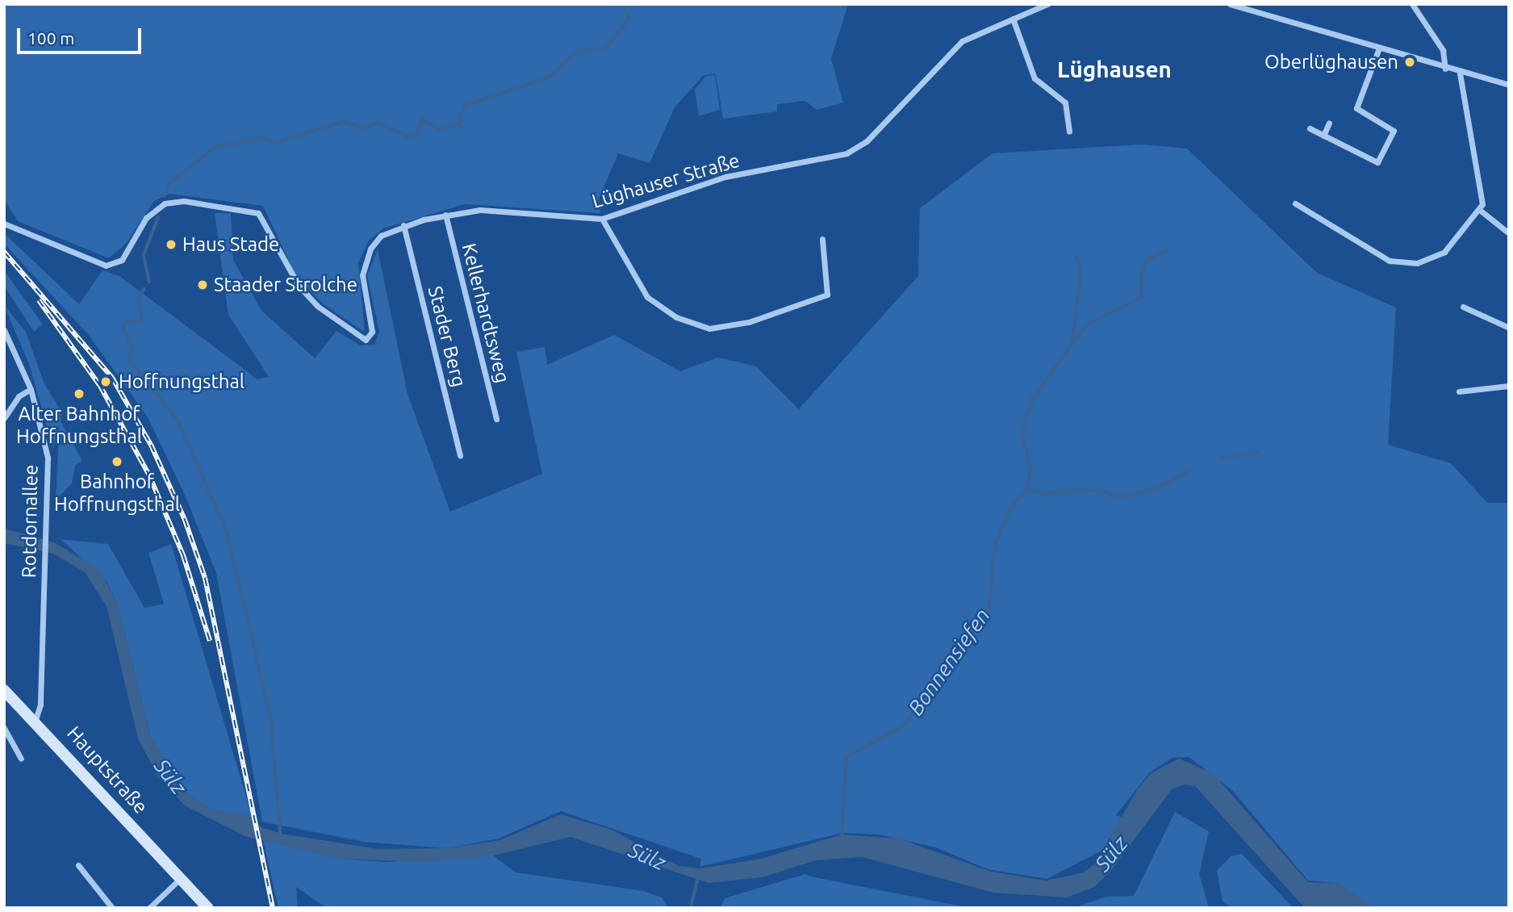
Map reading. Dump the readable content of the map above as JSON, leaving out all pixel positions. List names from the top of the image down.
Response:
{
  "streets": {
    "main road": ["Hauptstraße"],
    "street": [
      "Lüghauser Straße",
      "Kellerhardtsweg",
      "Stader Berg",
      "Rotdornallee"
    ]
  },
  "crossings": [
    ["Lüghauser Straße", "Kellerhardtsweg"],
    ["Lüghauser Straße", "Stader Berg"],
    ["Rotdornallee", "Hauptstraße"]
  ],
  "districts": ["Lüghausen"],
  "water": ["Bonnensiefen", "Sülz"],
  "places": [
    "Oberlüghausen",
    "Haus Stade",
    "Staader Strolche",
    "Hoffnungsthal",
    "Alter Bahnhof Hoffnungsthal",
    "Bahnhof Hoffnungsthal"
  ],
  "scale_bar": "100 m"
}
